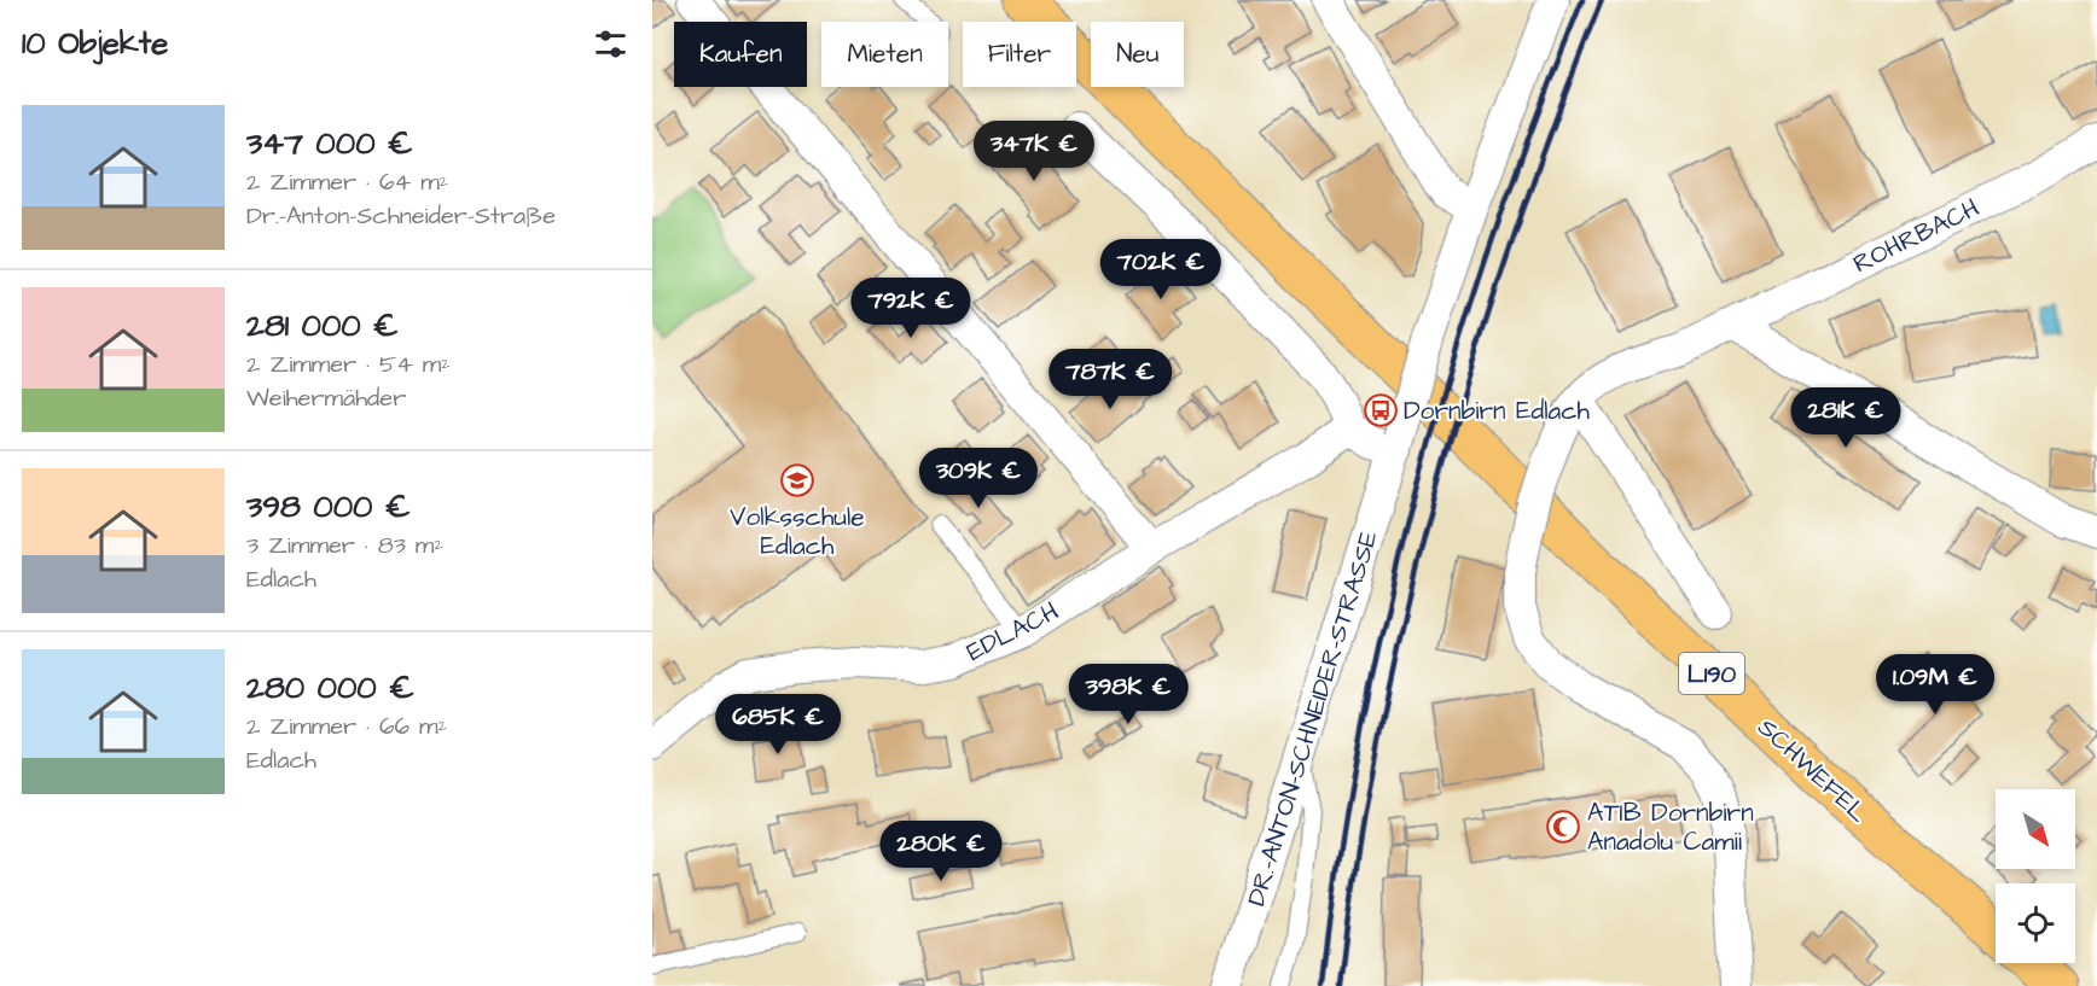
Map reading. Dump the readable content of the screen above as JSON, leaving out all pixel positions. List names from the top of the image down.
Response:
{
  "streets": {
    "main road": ["L190", "SCHWEFEL"],
    "street": ["ROHRBACH", "EDLACH", "DR.-ANTON-SCHNEIDER-STRASSE"]
  },
  "places": {
    "bus stop": ["Dornbirn Edlach"],
    "school or university": ["Volksschule Edlach"],
    "mosque": ["ATIB Dornbirn Anadolu Camii"]
  },
  "north": "bottom right",
  "page": {
    "heading": "10 Objekte",
    "chip": [
      "Kaufen",
      "Mieten",
      "Filter",
      "Neu"
    ],
    "list": [
      {
        "name": "347 000 €",
        "note": "2 Zimmer · 64 m² · Dr.-Anton-Schneider-Straße"
      },
      {
        "name": "281 000 €",
        "note": "2 Zimmer · 54 m² · Weihermähder"
      },
      {
        "name": "398 000 €",
        "note": "3 Zimmer · 83 m² · Edlach"
      },
      {
        "name": "280 000 €",
        "note": "2 Zimmer · 66 m² · Edlach"
      }
    ],
    "price": [
      "347K €",
      "702K €",
      "792K €",
      "787K €",
      "281K €",
      "309K €",
      "1.09M €",
      "398K €",
      "685K €",
      "280K €"
    ]
  }
}
